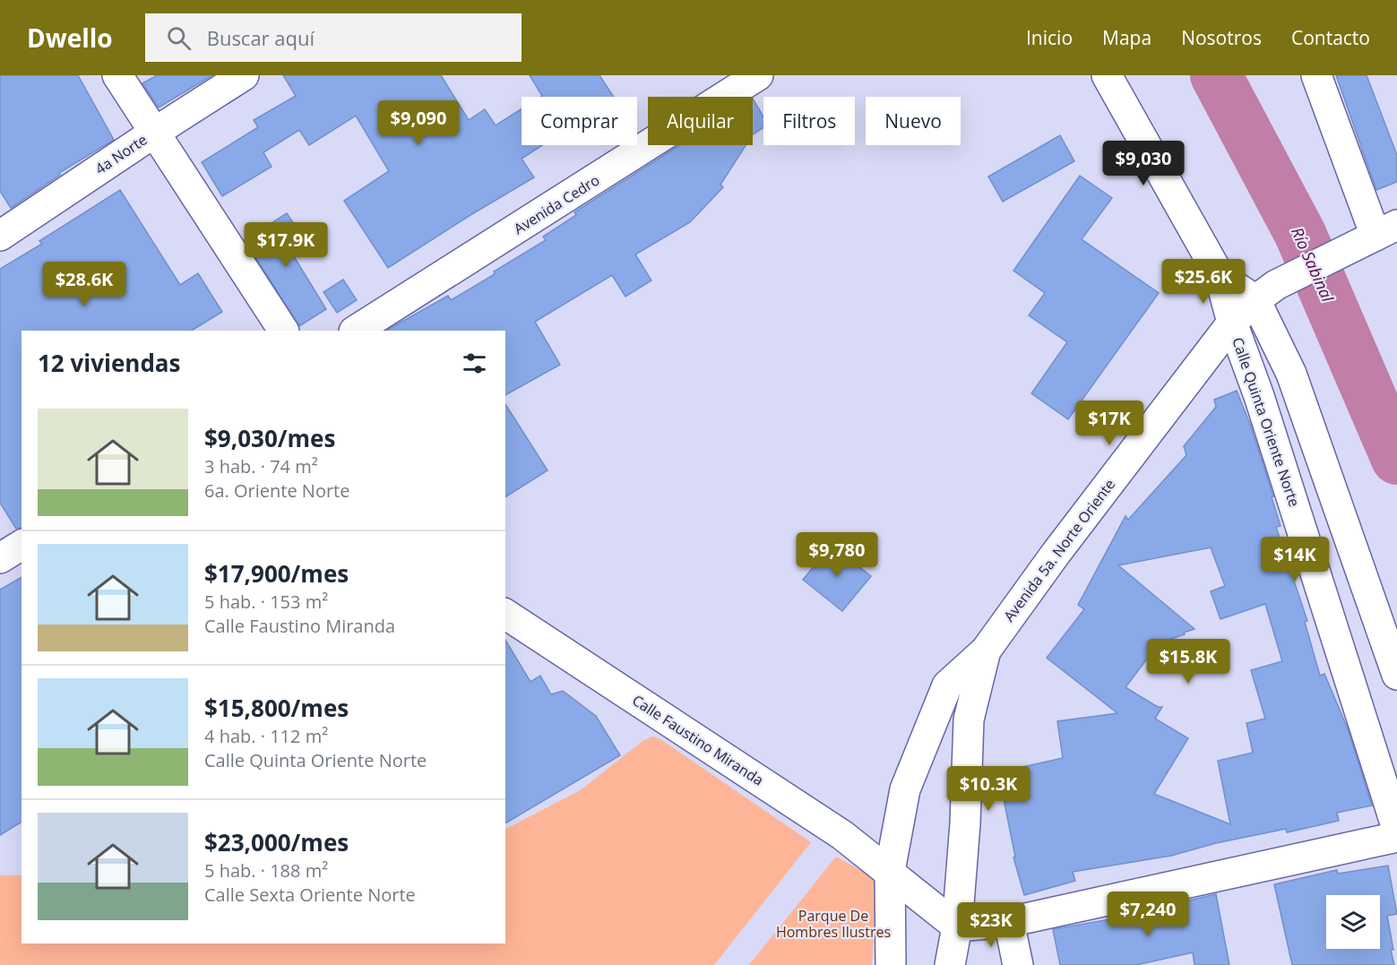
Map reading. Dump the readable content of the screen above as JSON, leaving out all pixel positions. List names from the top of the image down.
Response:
{
  "streets": {
    "street": [
      "4a Norte",
      "Avenida Cedro",
      "Calle Quinta Oriente Norte",
      "Avenida 5a. Norte Oriente",
      "Calle Faustino Miranda"
    ]
  },
  "crossings": [
    ["Calle Quinta Oriente Norte", "Avenida 5a. Norte Oriente"]
  ],
  "water": ["Río Sabinal"],
  "parks": ["Parque De Hombres Ilustres"],
  "page": {
    "header": "Dwello",
    "search": "Buscar aquí",
    "nav": [
      "Inicio",
      "Mapa",
      "Nosotros",
      "Contacto"
    ],
    "chip": [
      "Comprar",
      "Alquilar",
      "Filtros",
      "Nuevo"
    ],
    "price": [
      "$9,090",
      "$9,030",
      "$17.9K",
      "$25.6K",
      "$28.6K",
      "$17K",
      "$9,780",
      "$14K",
      "$15.8K",
      "$10.3K",
      "$7,240",
      "$23K"
    ],
    "heading": "12 viviendas",
    "list": [
      {
        "name": "$9,030/mes",
        "note": "3 hab. · 74 m² · 6a. Oriente Norte"
      },
      {
        "name": "$17,900/mes",
        "note": "5 hab. · 153 m² · Calle Faustino Miranda"
      },
      {
        "name": "$15,800/mes",
        "note": "4 hab. · 112 m² · Calle Quinta Oriente Norte"
      },
      {
        "name": "$23,000/mes",
        "note": "5 hab. · 188 m² · Calle Sexta Oriente Norte"
      }
    ]
  }
}
